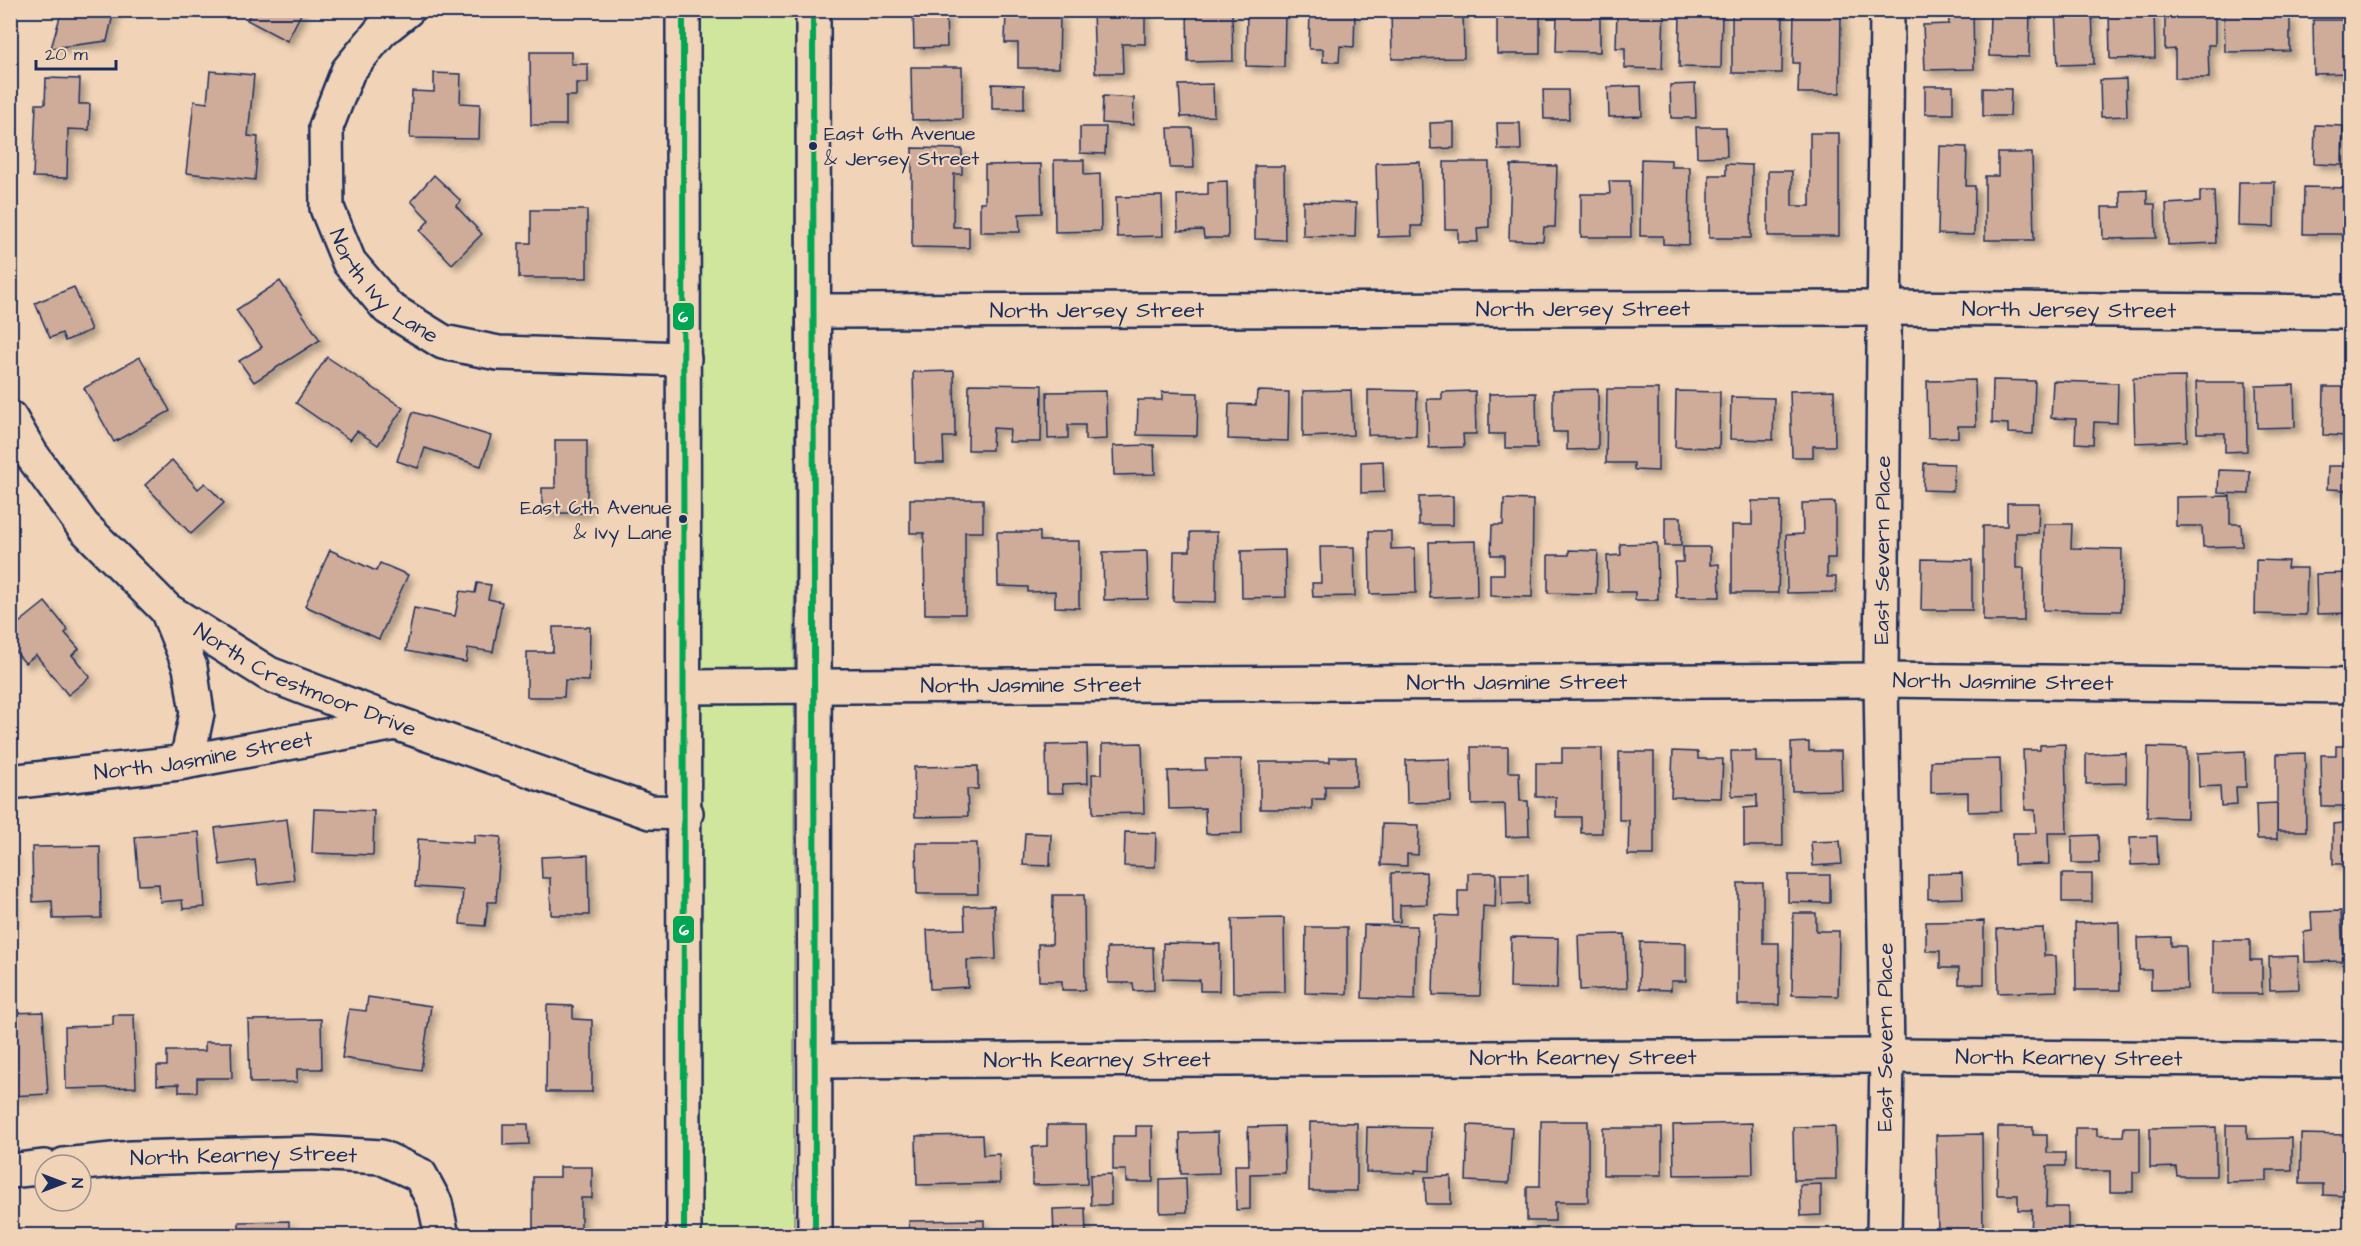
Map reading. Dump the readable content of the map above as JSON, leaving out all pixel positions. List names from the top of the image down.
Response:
{
  "streets": {
    "street": [
      "North Ivy Lane",
      "North Jersey Street",
      "East Severn Place",
      "North Crestmoor Drive",
      "North Jasmine Street",
      "North Kearney Street"
    ]
  },
  "crossings": [
    ["North Jersey Street", "East Severn Place"],
    ["East Severn Place", "North Jasmine Street"],
    ["East Severn Place", "North Kearney Street"],
    ["North Crestmoor Drive", "North Jasmine Street"]
  ],
  "places": ["East 6th Avenue & Jersey Street", "East 6th Avenue & Ivy Lane"],
  "lines": ["transit line 6"],
  "scale_bar": "20 m",
  "north": "right"
}
